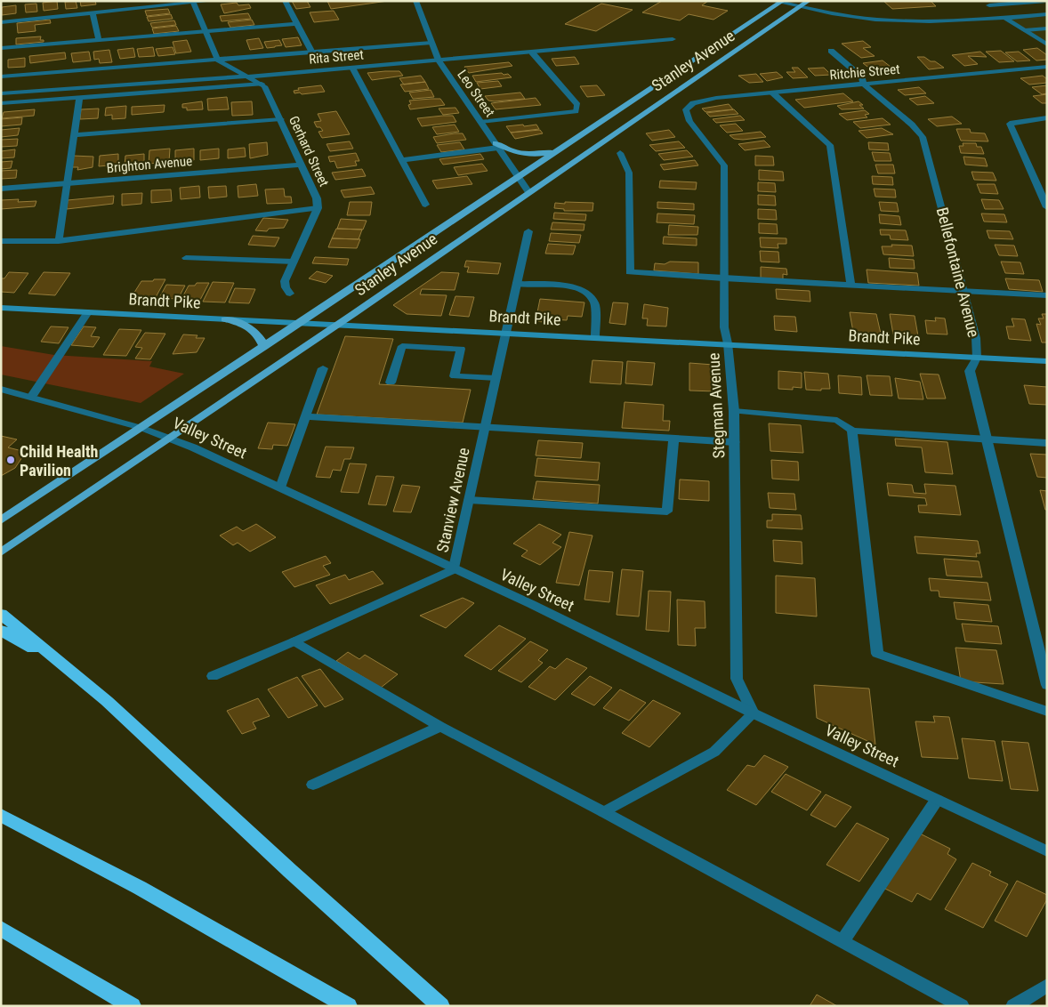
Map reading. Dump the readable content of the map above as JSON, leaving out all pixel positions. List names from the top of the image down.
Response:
{
  "streets": {
    "main road": ["Stanley Avenue", "Brandt Pike"],
    "street": [
      "Rita Street",
      "Ritchie Street",
      "Leo Street",
      "Gerhard Street",
      "Brighton Avenue",
      "Bellefontaine Avenue",
      "Stegman Avenue",
      "Valley Street",
      "Stanview Avenue"
    ]
  },
  "crossings": [
    ["Rita Street", "Leo Street"],
    ["Stanley Avenue", "Leo Street"],
    ["Stanley Avenue", "Brandt Pike"],
    ["Stanley Avenue", "Valley Street"],
    ["Ritchie Street", "Bellefontaine Avenue"],
    ["Ritchie Street", "Stegman Avenue"],
    ["Gerhard Street", "Brighton Avenue"],
    ["Bellefontaine Avenue", "Brandt Pike"],
    ["Brandt Pike", "Stegman Avenue"],
    ["Brandt Pike", "Stanview Avenue"],
    ["Stegman Avenue", "Valley Street"],
    ["Valley Street", "Stanview Avenue"]
  ],
  "places": ["Child Health Pavilion"]
}
